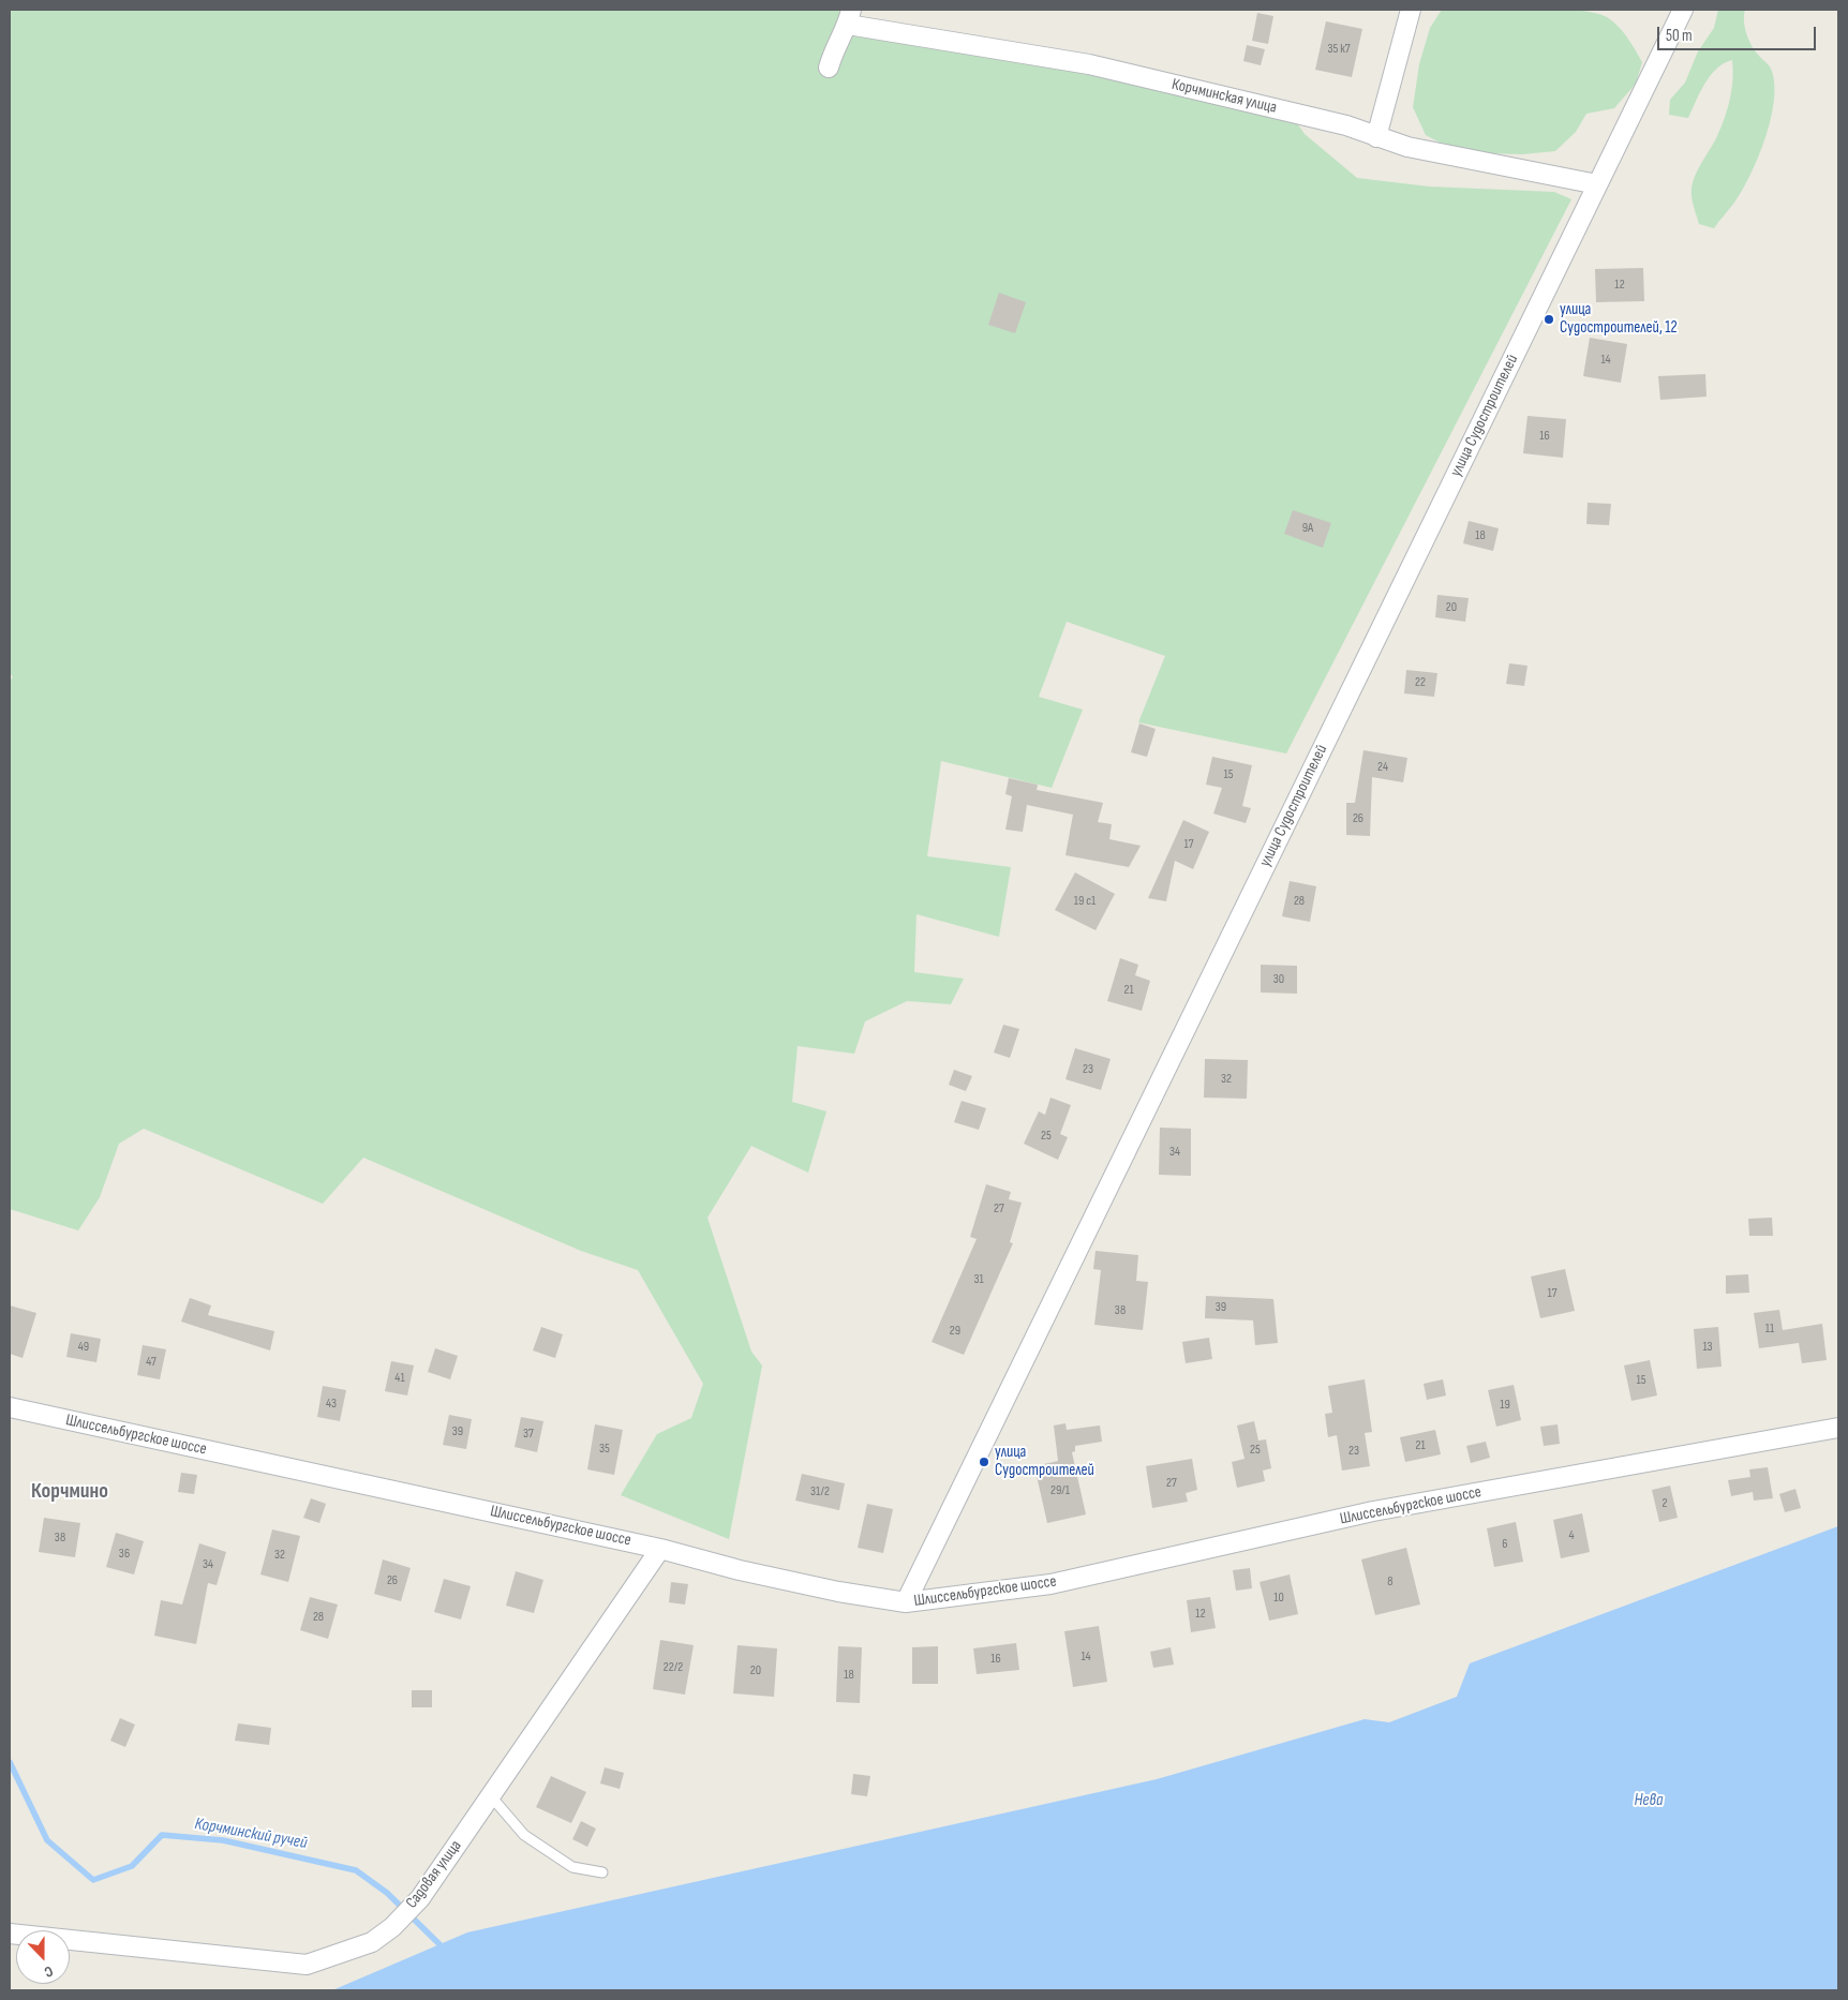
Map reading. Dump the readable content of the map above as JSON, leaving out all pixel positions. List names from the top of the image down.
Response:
{
  "streets": {
    "street": [
      "Корчминская улица",
      "улица Судостроителей",
      "Шлиссельбургское шоссе",
      "Садовая улица"
    ]
  },
  "crossings": [
    ["Корчминская улица", "улица Судостроителей"],
    ["улица Судостроителей", "Шлиссельбургское шоссе"],
    ["Шлиссельбургское шоссе", "Садовая улица"]
  ],
  "districts": ["Корчмино"],
  "water": ["Нева", "Корчминский ручей"],
  "places": ["улица Судостроителей, 12", "улица Судостроителей"],
  "house_numbers": [
    "35 к7",
    "12",
    "14",
    "16",
    "9А",
    "18",
    "20",
    "22",
    "24",
    "15",
    "26",
    "17",
    "19 с1",
    "28",
    "30",
    "21",
    "23",
    "32",
    "25",
    "34",
    "27",
    "31",
    "17",
    "39",
    "38",
    "11",
    "29",
    "49",
    "13",
    "47",
    "41",
    "15",
    "43",
    "19",
    "39",
    "37",
    "21",
    "35",
    "25",
    "23",
    "27",
    "29/1",
    "31/2",
    "2",
    "4",
    "38",
    "6",
    "36",
    "32",
    "34",
    "26",
    "8",
    "10",
    "12",
    "28",
    "14",
    "16",
    "22/2",
    "20",
    "18"
  ],
  "scale_bar": "50 m",
  "north": "bottom"
}
